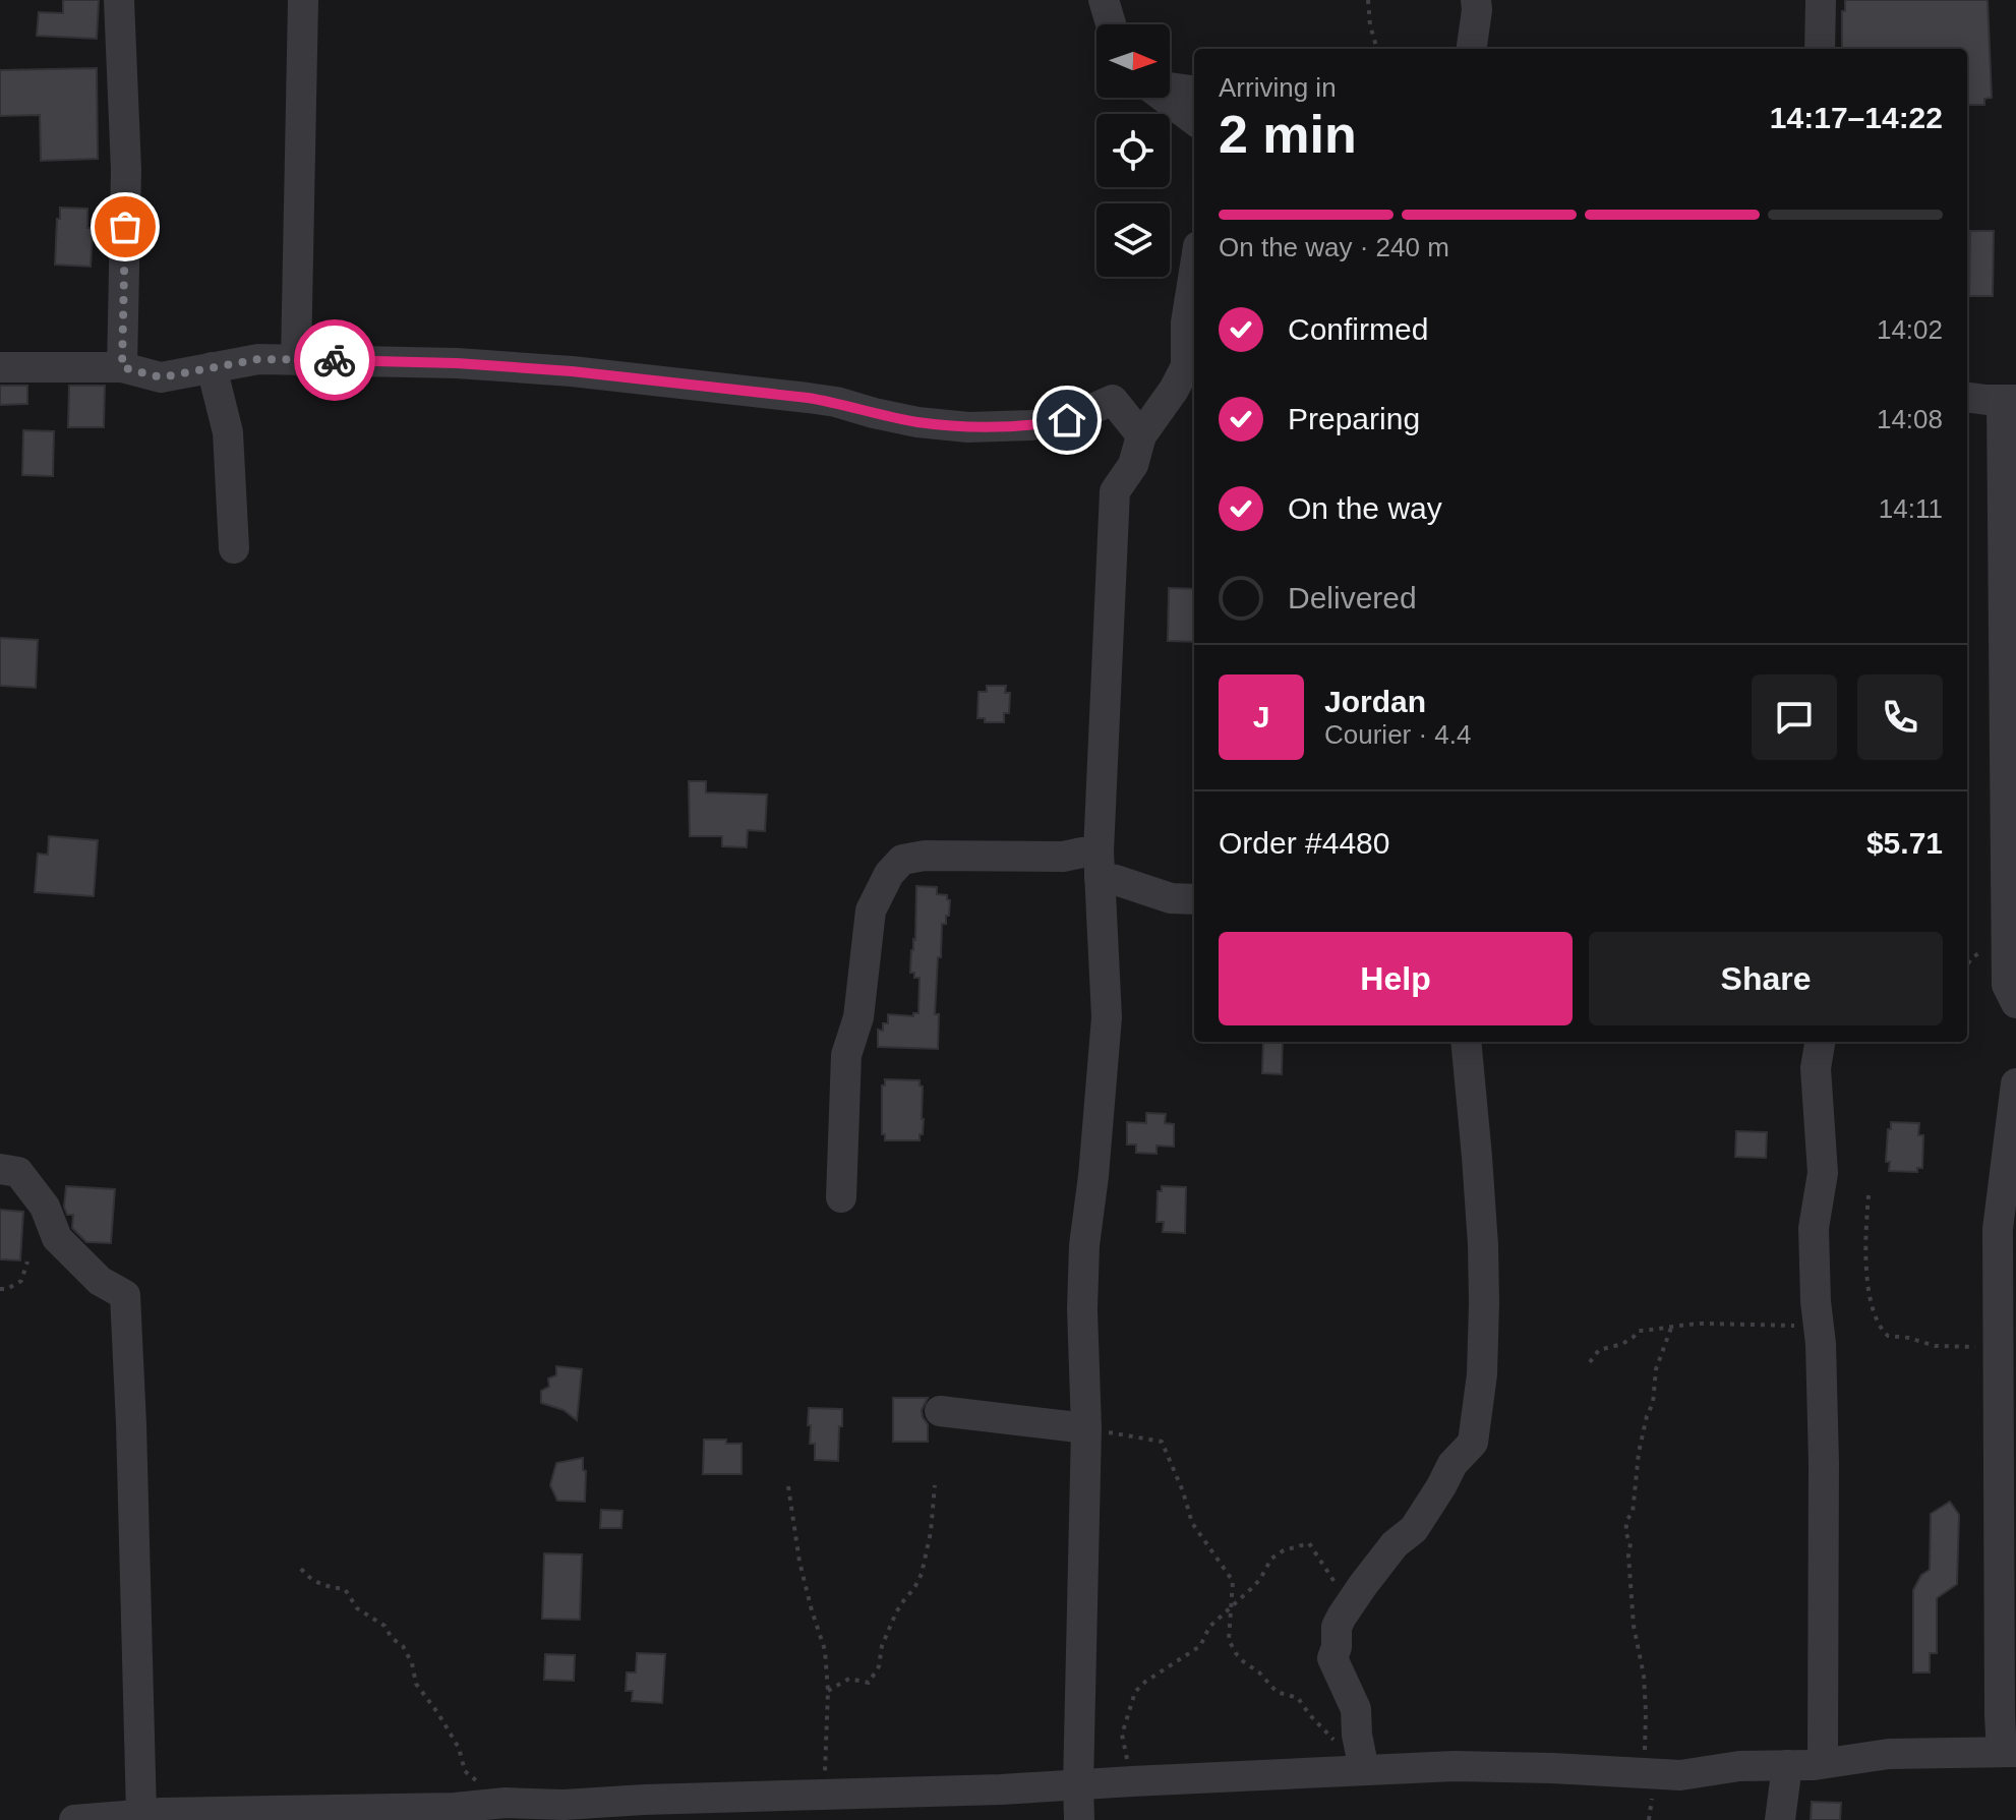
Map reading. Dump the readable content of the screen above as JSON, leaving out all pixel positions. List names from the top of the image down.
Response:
{
  "north": "right",
  "page": {
    "heading": ["2 min", "Arriving in", "14:17–14:22"],
    "panel": [
      "Jordan",
      "Courier · 4.4",
      "Order #4480",
      "$5.71"
    ],
    "bar": "On the way · 240 m",
    "list": [
      ["Confirmed", "14:02"],
      ["Preparing", "14:08"],
      ["On the way", "14:11"],
      "Delivered"
    ],
    "round": "J",
    "buttons": ["Help", "Share"]
  }
}
